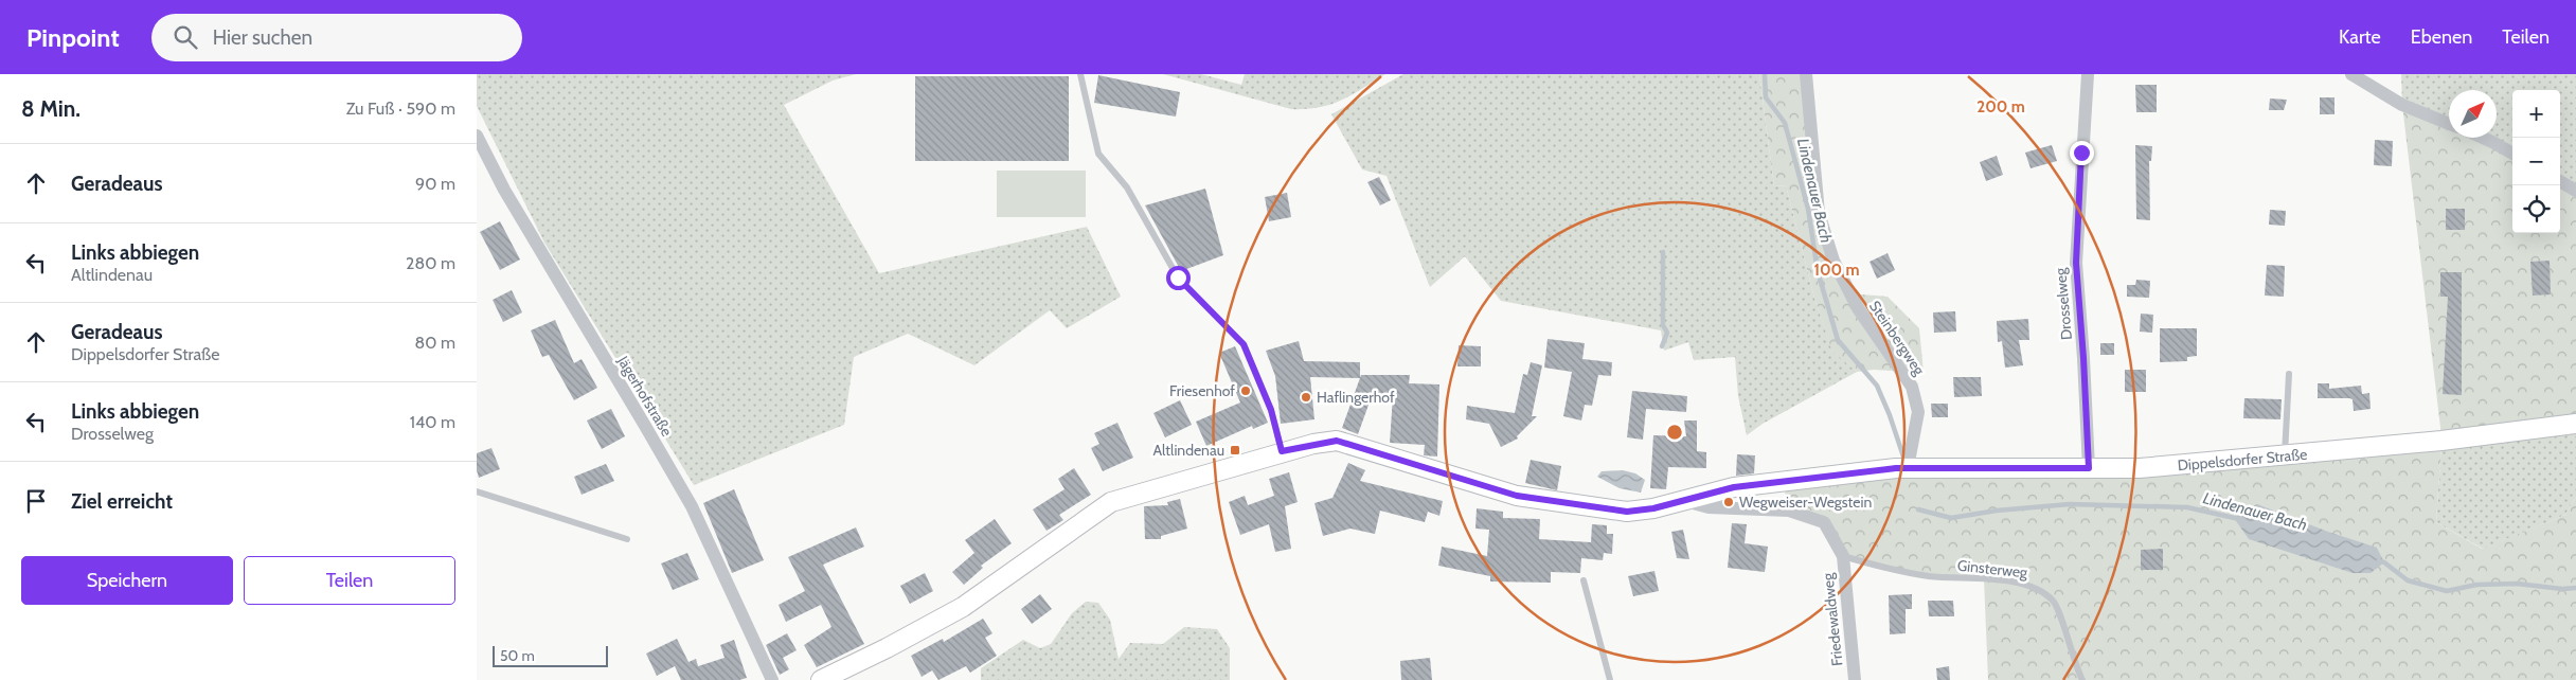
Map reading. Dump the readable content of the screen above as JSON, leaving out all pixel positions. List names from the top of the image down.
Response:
{
  "streets": {
    "street": [
      "Drosselweg",
      "Steinbergweg",
      "Jägerhofstraße",
      "Dippelsdorfer Straße",
      "Friedewaldweg"
    ],
    "lane": ["Ginsterweg"]
  },
  "crossings": [
    ["Drosselweg", "Dippelsdorfer Straße"],
    ["Steinbergweg", "Dippelsdorfer Straße"],
    ["Ginsterweg", "Friedewaldweg"]
  ],
  "water": ["Lindenauer Bach"],
  "places": {
    "other": ["Friesenhof", "Haflingerhof", "Wegweiser-Wegstein"],
    "transit": ["Altlindenau"]
  },
  "scale_bar": "50 m",
  "north": "top right",
  "page": {
    "header": "Pinpoint",
    "search": "Hier suchen",
    "nav": ["Karte", "Ebenen", "Teilen"],
    "heading": ["8 Min.", "Zu Fuß · 590 m"],
    "map_buttons": ["+", "−"],
    "list": [
      ["Geradeaus", "90 m"],
      ["Links abbiegen", "Altlindenau", "280 m"],
      ["Geradeaus", "Dippelsdorfer Straße", "80 m"],
      ["Links abbiegen", "Drosselweg", "140 m"],
      "Ziel erreicht"
    ],
    "buttons": ["Speichern", "Teilen"],
    "scale": "50 m"
  },
  "rings": ["200 m", "100 m"]
}
